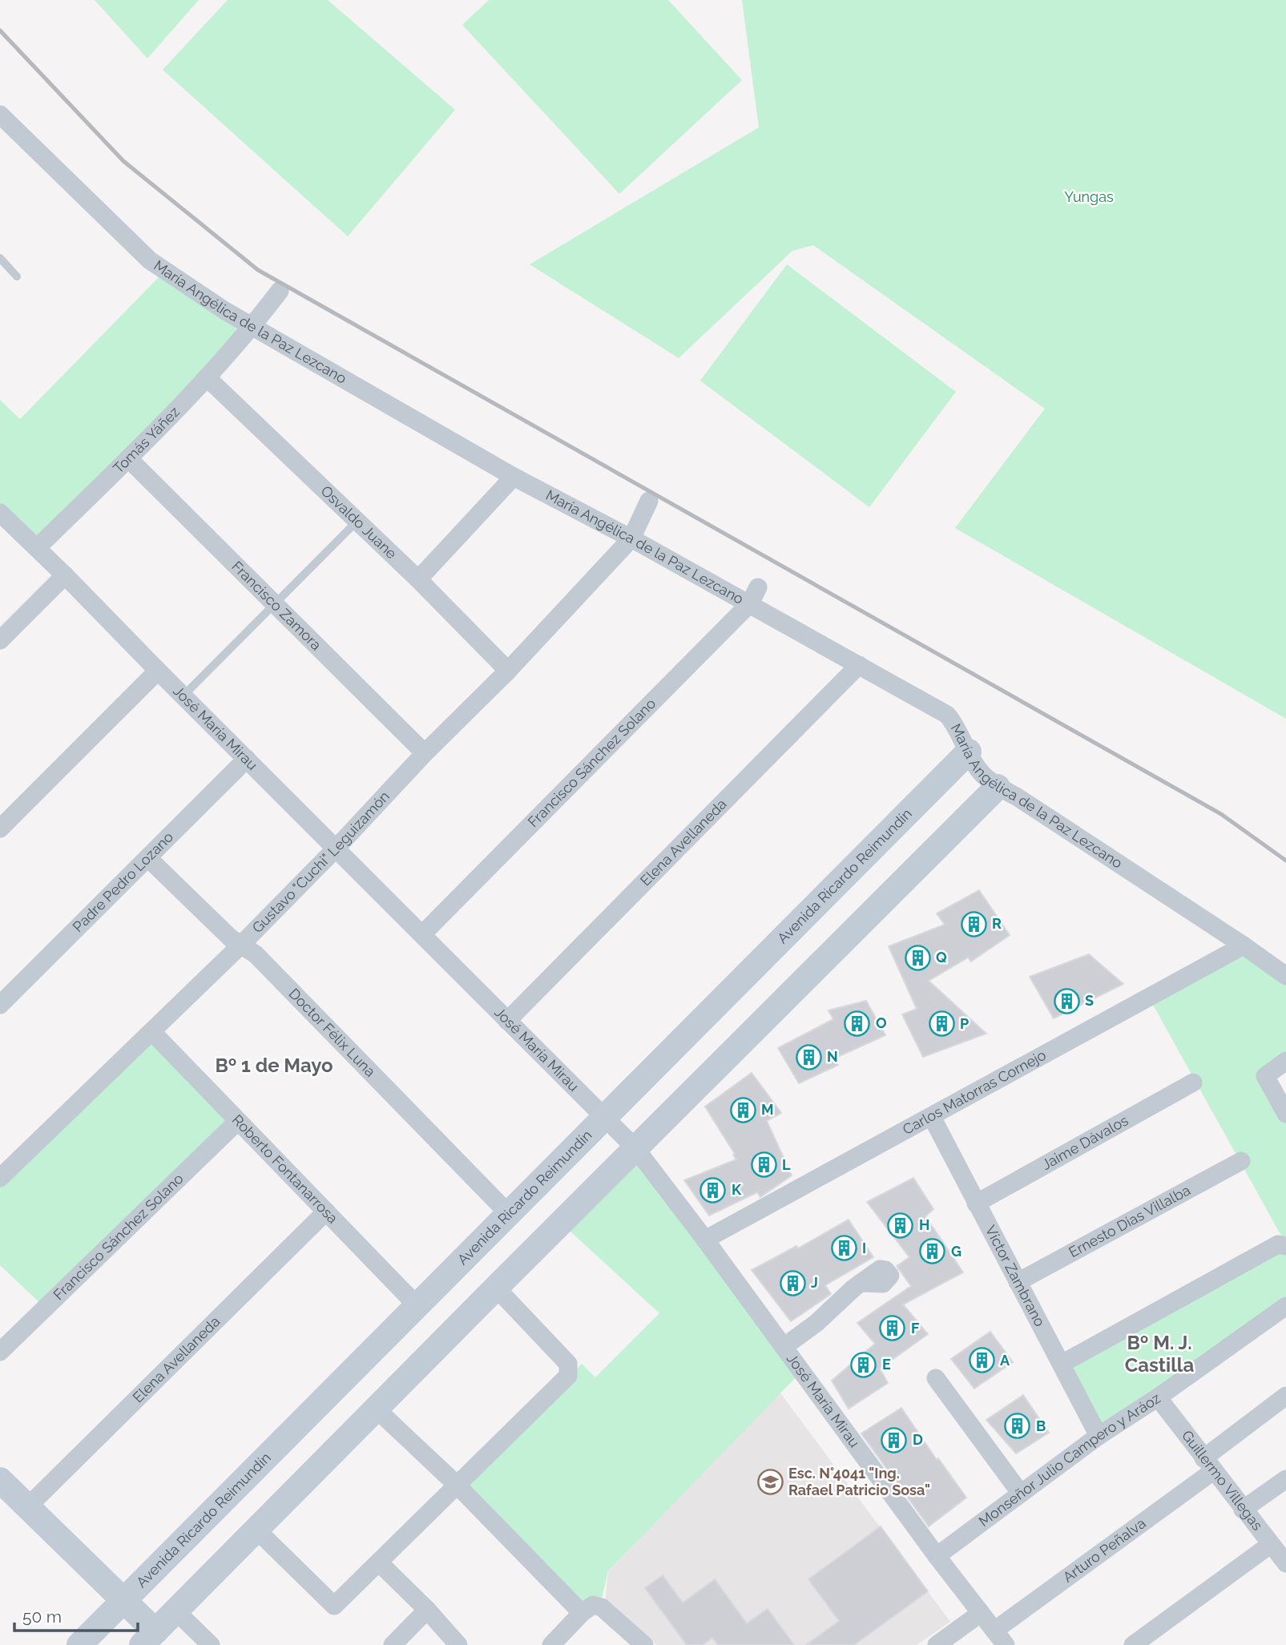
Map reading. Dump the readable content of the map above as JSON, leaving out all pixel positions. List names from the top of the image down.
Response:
{
  "streets": {
    "street": [
      "María Angélica de la Paz Lezcano",
      "Tomás Yáñez",
      "Osvaldo Juane",
      "Francisco Zamora",
      "José María Mirau",
      "Francisco Sánchez Solano",
      "Elena Avellaneda",
      "Gustavo \"Cuchi\" Leguizamón",
      "Avenida Ricardo Reimundín",
      "Padre Pedro Lozano",
      "Doctor Félix Luna",
      "Carlos Matorras Cornejo",
      "Jaime Dávalos",
      "Roberto Fontanarrosa",
      "Ernesto Dias Villalba",
      "Víctor Zambrano",
      "Monseñor Julio Campero y Aráoz",
      "Guillermo Villegas",
      "Arturo Peñalva"
    ]
  },
  "crossings": [
    ["María Angélica de la Paz Lezcano", "Tomás Yáñez"],
    ["María Angélica de la Paz Lezcano", "Francisco Sánchez Solano"],
    ["María Angélica de la Paz Lezcano", "Elena Avellaneda"],
    ["María Angélica de la Paz Lezcano", "Gustavo \"Cuchi\" Leguizamón"],
    ["María Angélica de la Paz Lezcano", "Avenida Ricardo Reimundín"],
    ["María Angélica de la Paz Lezcano", "Carlos Matorras Cornejo"],
    ["Tomás Yáñez", "Osvaldo Juane"],
    ["Tomás Yáñez", "Francisco Zamora"],
    ["Tomás Yáñez", "José María Mirau"],
    ["Osvaldo Juane", "Gustavo \"Cuchi\" Leguizamón"],
    ["Francisco Zamora", "Gustavo \"Cuchi\" Leguizamón"],
    ["José María Mirau", "Francisco Sánchez Solano"],
    ["José María Mirau", "Elena Avellaneda"],
    ["José María Mirau", "Gustavo \"Cuchi\" Leguizamón"],
    ["José María Mirau", "Avenida Ricardo Reimundín"],
    ["José María Mirau", "Padre Pedro Lozano"],
    ["José María Mirau", "Carlos Matorras Cornejo"],
    ["José María Mirau", "Monseñor Julio Campero y Aráoz"],
    ["José María Mirau", "Arturo Peñalva"],
    ["Francisco Sánchez Solano", "Roberto Fontanarrosa"],
    ["Elena Avellaneda", "Roberto Fontanarrosa"],
    ["Gustavo \"Cuchi\" Leguizamón", "Doctor Félix Luna"],
    ["Gustavo \"Cuchi\" Leguizamón", "Roberto Fontanarrosa"],
    ["Avenida Ricardo Reimundín", "Doctor Félix Luna"],
    ["Avenida Ricardo Reimundín", "Roberto Fontanarrosa"],
    ["Padre Pedro Lozano", "Doctor Félix Luna"],
    ["Carlos Matorras Cornejo", "Víctor Zambrano"],
    ["Jaime Dávalos", "Víctor Zambrano"],
    ["Ernesto Dias Villalba", "Víctor Zambrano"],
    ["Víctor Zambrano", "Monseñor Julio Campero y Aráoz"],
    ["Monseñor Julio Campero y Aráoz", "Guillermo Villegas"],
    ["Guillermo Villegas", "Arturo Peñalva"]
  ],
  "districts": ["Bº 1 de Mayo", "Bº M. J. Castilla"],
  "parks": ["Yungas"],
  "places": {
    "building": [
      "R",
      "Q",
      "S",
      "O",
      "P",
      "N",
      "M",
      "L",
      "K",
      "H",
      "I",
      "G",
      "J",
      "F",
      "A",
      "E",
      "B",
      "D"
    ],
    "school or university": ["Esc. N°4041 \"Ing. Rafael Patricio Sosa\""]
  },
  "scale_bar": "50 m"
}
